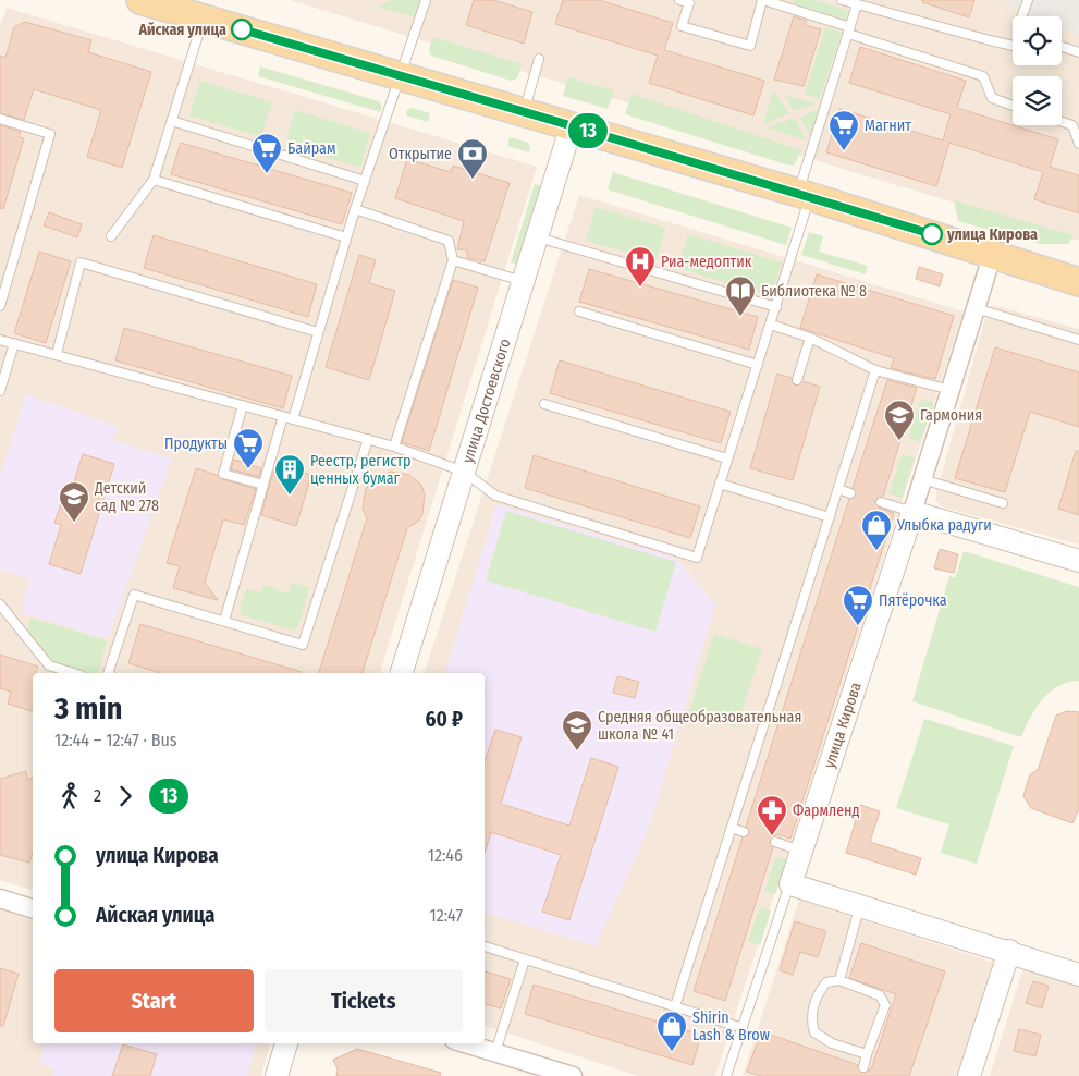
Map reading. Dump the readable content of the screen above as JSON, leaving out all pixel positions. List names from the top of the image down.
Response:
{
  "streets": {
    "street": ["улица Достоевского", "улица Кирова"]
  },
  "places": {
    "other": ["Айская улица", "улица Кирова"],
    "supermarket": [
      "Магнит",
      "Байрам",
      "Продукты",
      "Пятёрочка"
    ],
    "bank": ["Открытие"],
    "hospital": ["Риа-медоптик"],
    "library": ["Библиотека № 8"],
    "school or university": ["Гармония", "Детский сад № 278", "Средняя общеобразовательная школа № 41"],
    "building": ["Реестр, регистр ценных бумаг"],
    "shop": ["Улыбка радуги", "Shirin Lash & Brow"],
    "pharmacy": ["Фармленд"]
  },
  "lines": ["bus line 13"],
  "page": {
    "on_map": "13",
    "heading": ["3 min", "12:44 – 12:47 · Bus", "60 ₽"],
    "legs": ["2", "13"],
    "list": [
      {
        "name": "улица Кирова",
        "value": "12:46"
      },
      {
        "name": "Айская улица",
        "value": "12:47"
      }
    ],
    "buttons": ["Start", "Tickets"]
  }
}
